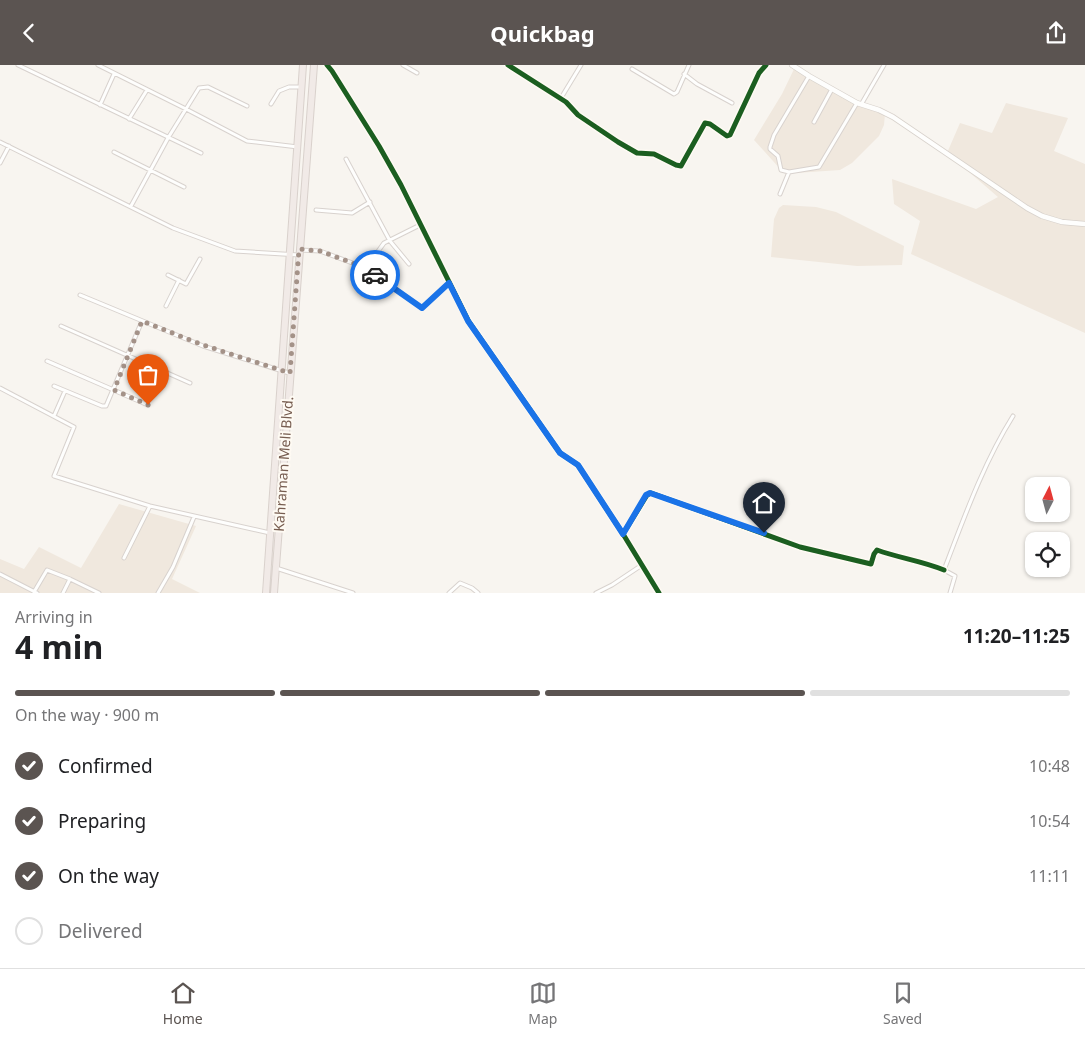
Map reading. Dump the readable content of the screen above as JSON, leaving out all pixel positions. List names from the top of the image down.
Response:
{
  "streets": {
    "highway": ["Kahraman Meli Blvd."]
  },
  "north": "top",
  "page": {
    "header": "Quickbag",
    "heading": ["4 min", "Arriving in", "11:20–11:25"],
    "bar": "On the way · 900 m",
    "list": [
      ["Confirmed", "10:48"],
      ["Preparing", "10:54"],
      ["On the way", "11:11"],
      "Delivered"
    ],
    "tabs": ["Home", "Map", "Saved"]
  }
}
